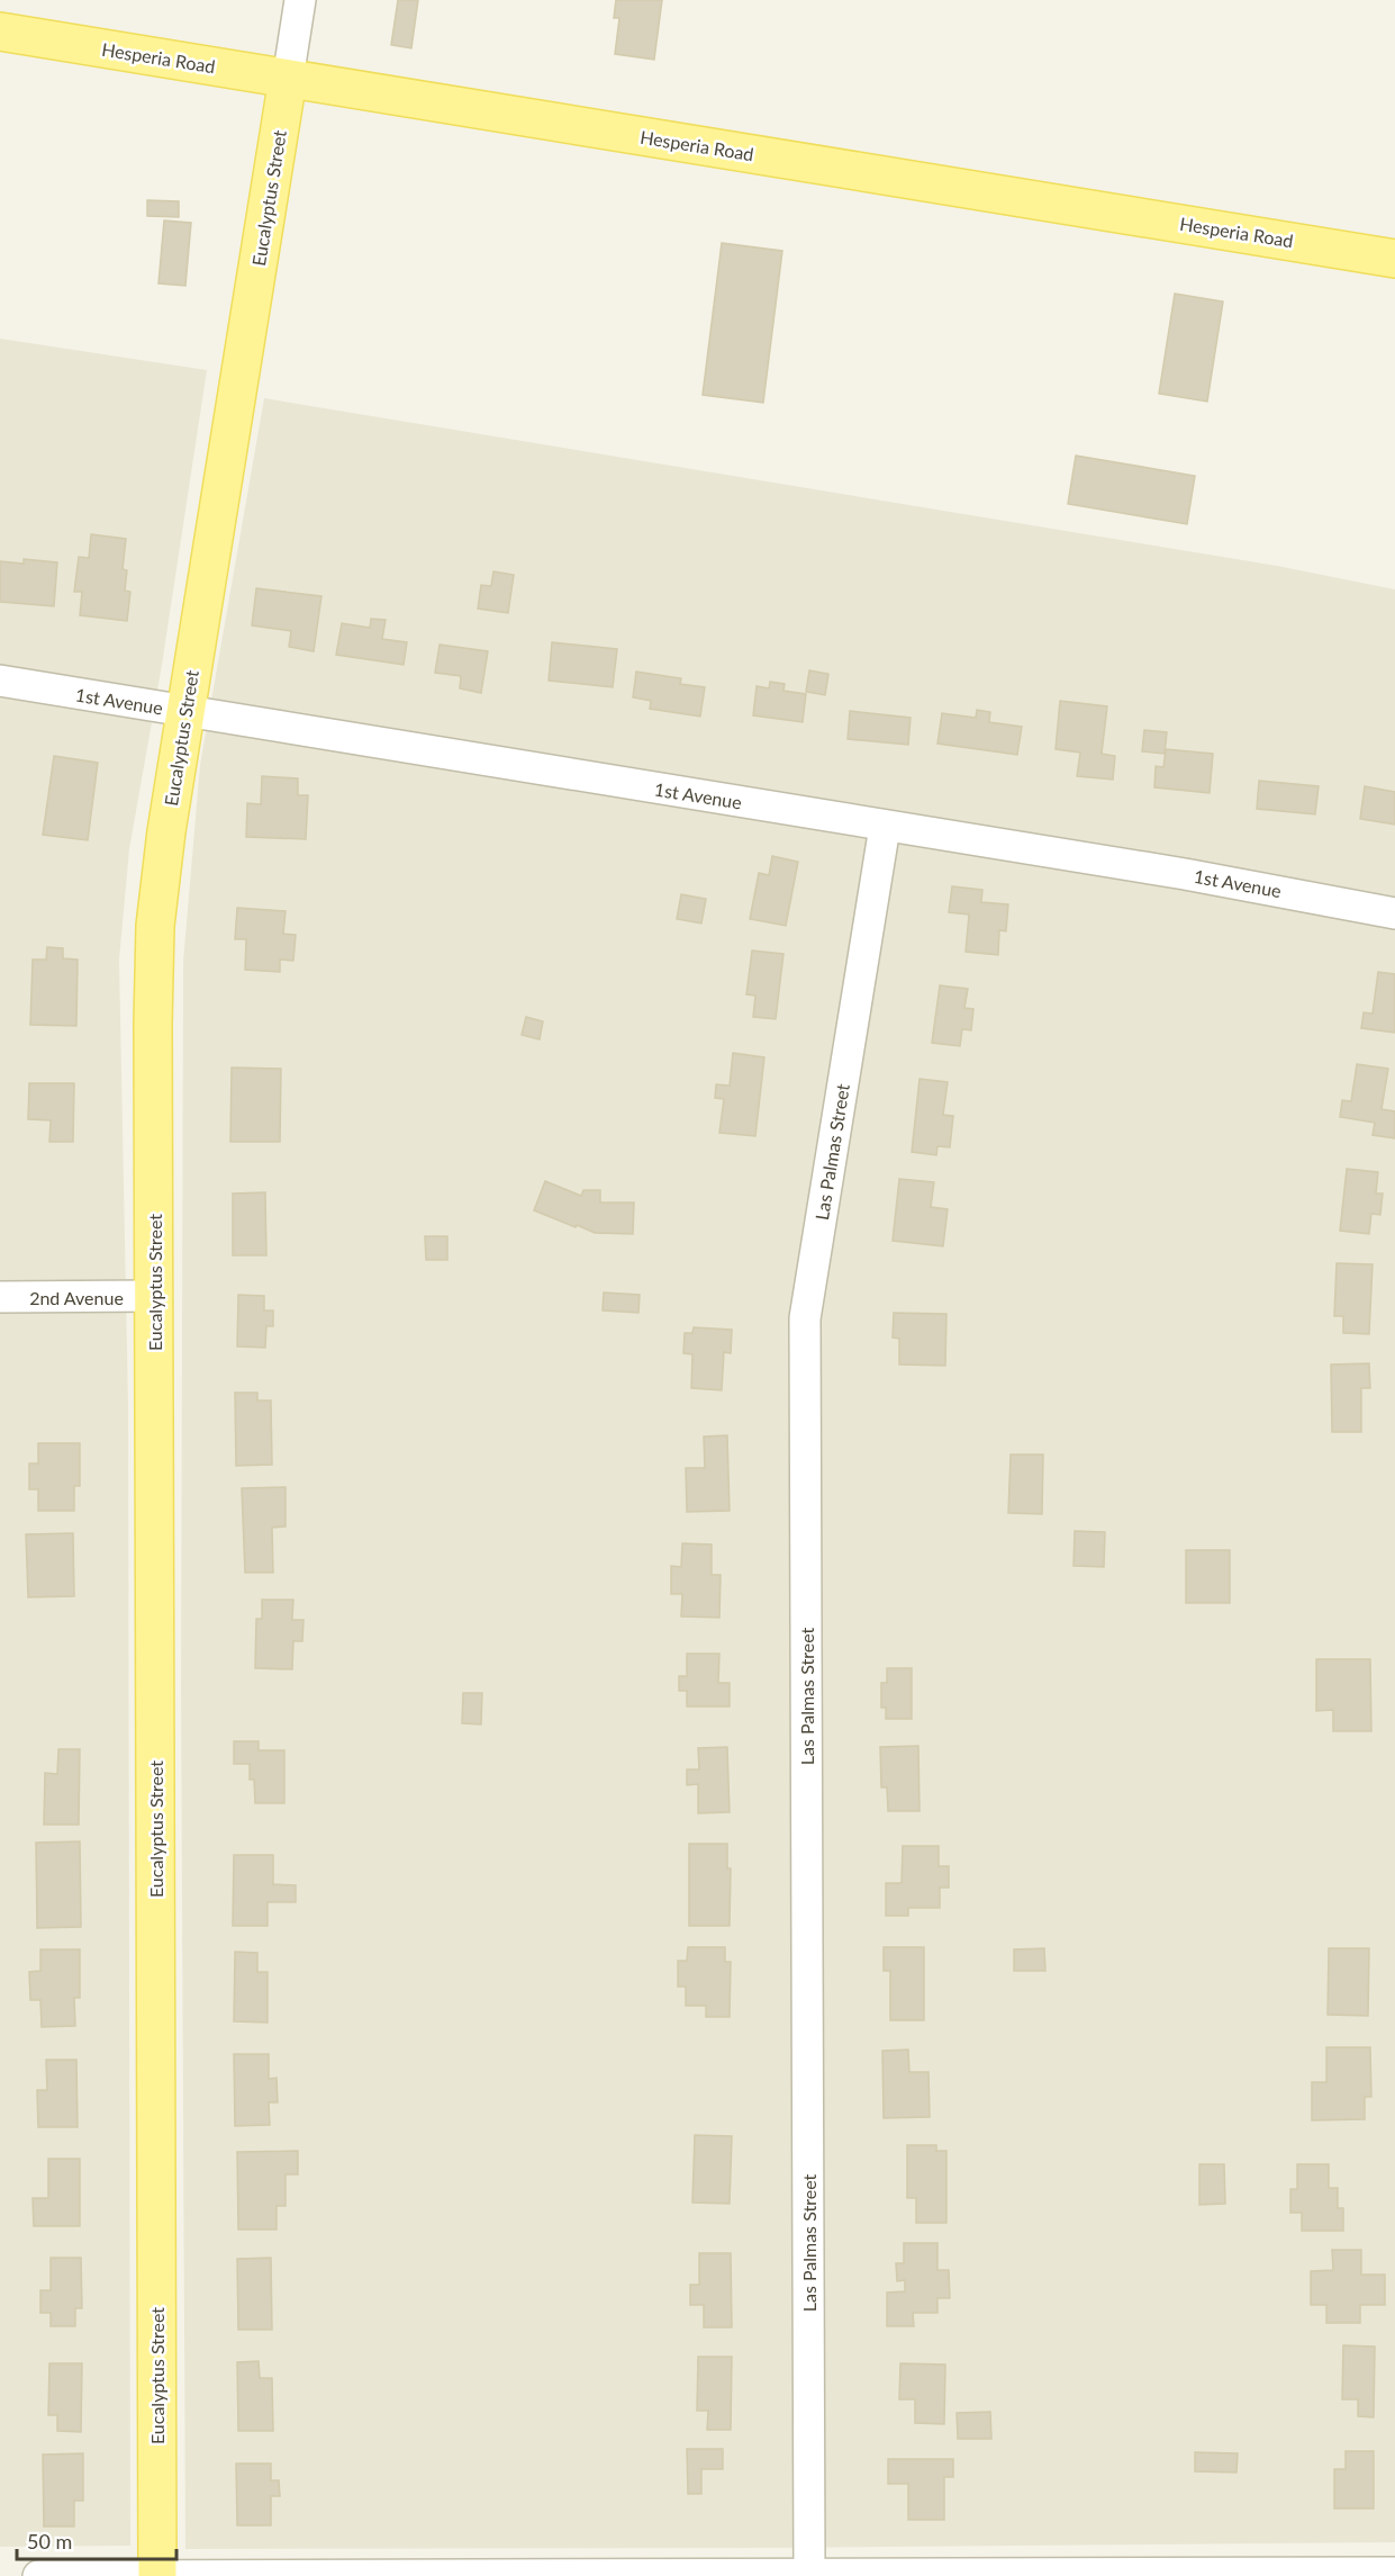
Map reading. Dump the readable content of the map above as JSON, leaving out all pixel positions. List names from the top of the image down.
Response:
{
  "streets": {
    "main road": ["Hesperia Road", "Eucalyptus Street"],
    "street": ["1st Avenue", "Las Palmas Street", "2nd Avenue"]
  },
  "crossings": [
    ["Hesperia Road", "Eucalyptus Street"],
    ["Eucalyptus Street", "1st Avenue"],
    ["Eucalyptus Street", "2nd Avenue"],
    ["1st Avenue", "Las Palmas Street"]
  ],
  "scale_bar": "50 m"
}
